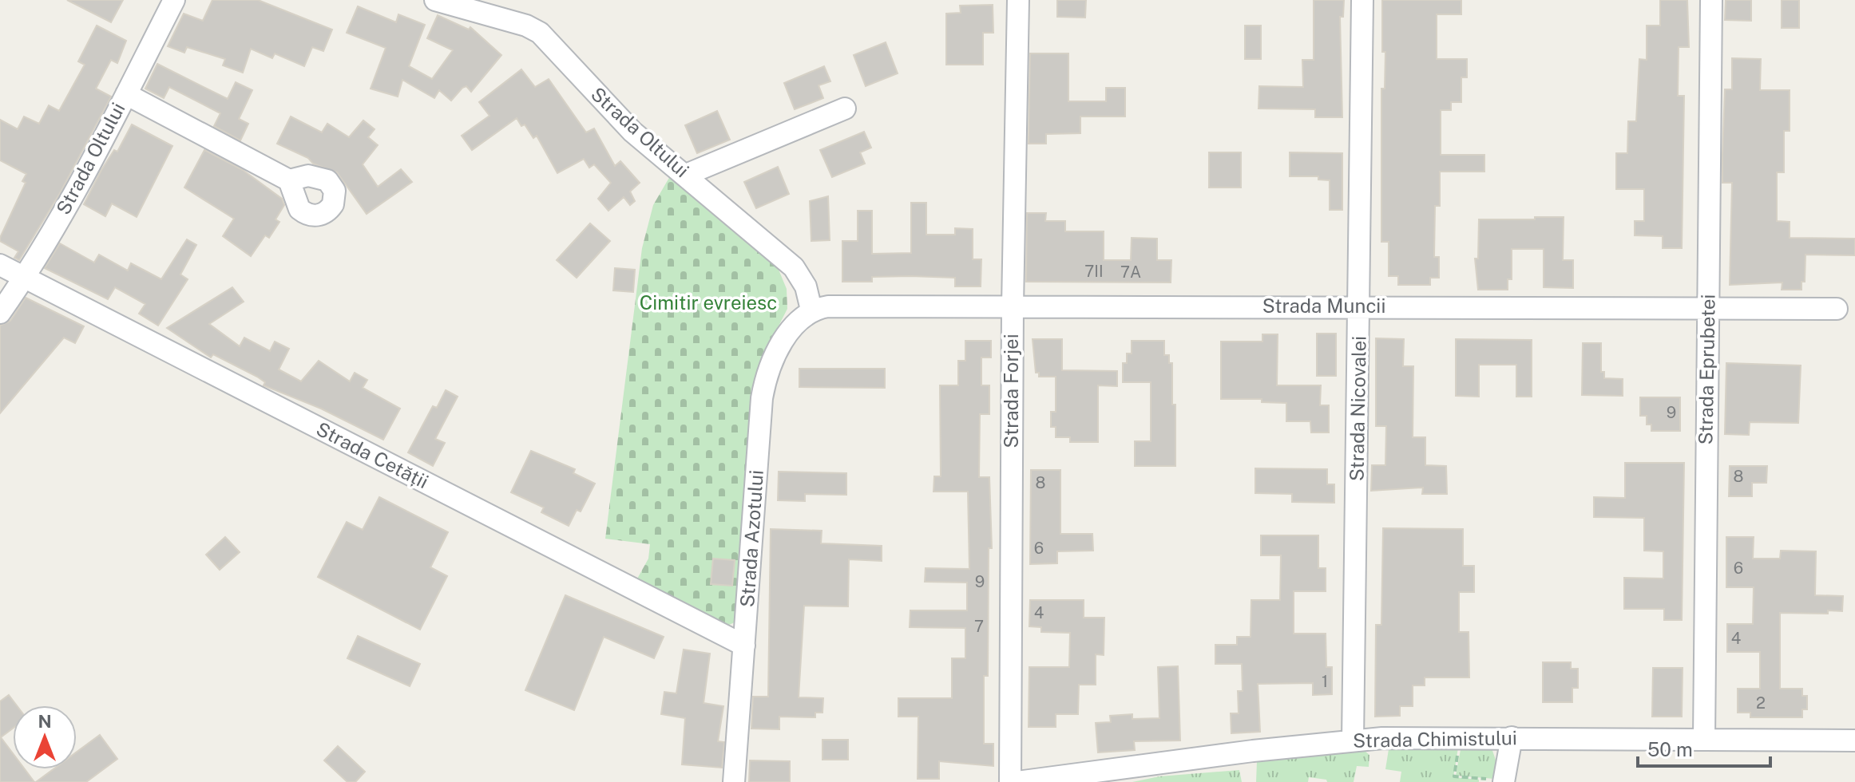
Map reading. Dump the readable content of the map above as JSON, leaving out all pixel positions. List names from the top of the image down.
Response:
{
  "streets": {
    "street": [
      "Strada Oltului",
      "Strada Muncii",
      "Strada Eprubetei",
      "Strada Forjei",
      "Strada Nicovalei",
      "Strada Cetății",
      "Strada Azotului",
      "Strada Chimistului"
    ]
  },
  "crossings": [
    ["Strada Oltului", "Strada Muncii"],
    ["Strada Oltului", "Strada Cetății"],
    ["Strada Oltului", "Strada Azotului"],
    ["Strada Muncii", "Strada Eprubetei"],
    ["Strada Muncii", "Strada Forjei"],
    ["Strada Muncii", "Strada Nicovalei"],
    ["Strada Muncii", "Strada Azotului"],
    ["Strada Eprubetei", "Strada Chimistului"],
    ["Strada Nicovalei", "Strada Chimistului"],
    ["Strada Cetății", "Strada Azotului"]
  ],
  "parks": ["Cimitir evreiesc"],
  "house_numbers": [
    "7II",
    "7A",
    "9",
    "8",
    "8",
    "6",
    "6",
    "9",
    "4",
    "7",
    "4",
    "1",
    "2"
  ],
  "scale_bar": "50 m",
  "north": "top"
}
